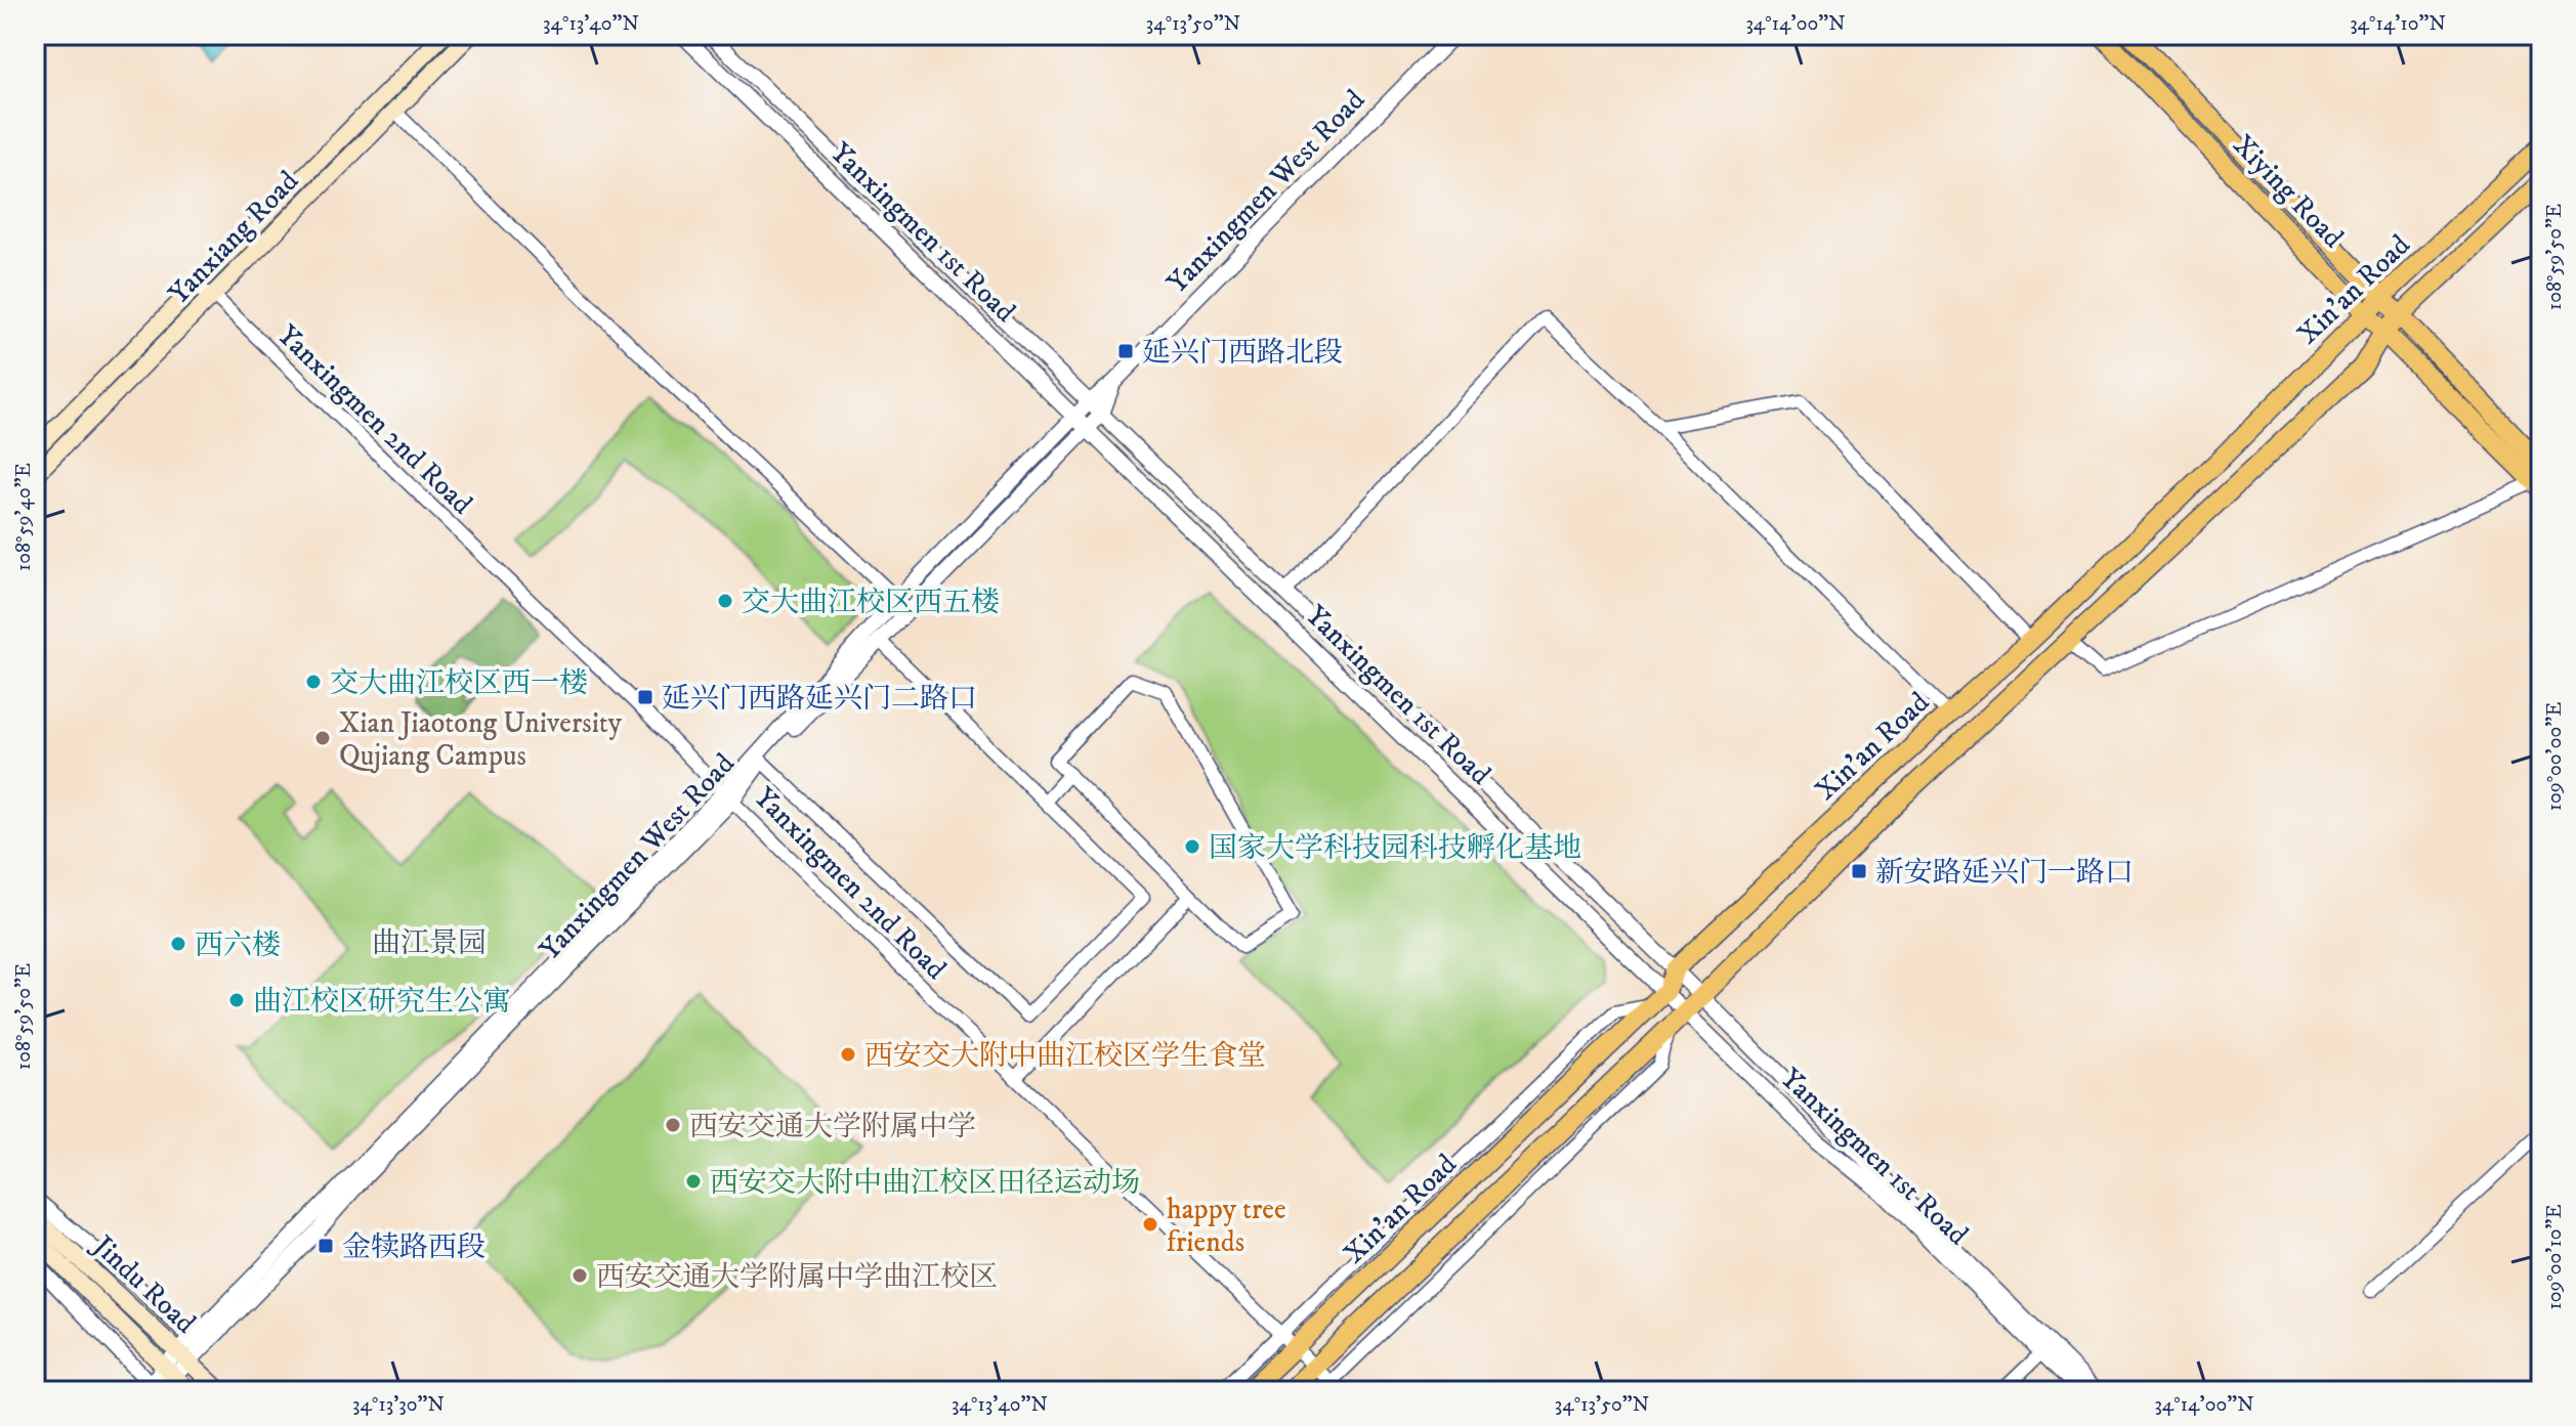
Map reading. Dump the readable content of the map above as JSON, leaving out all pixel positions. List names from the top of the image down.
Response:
{
  "streets": {
    "main road": [
      "Xiying Road",
      "Yanxiang Road",
      "Xin'an Road",
      "Jindu Road"
    ],
    "street": ["Yanxingmen West Road", "Yanxingmen 1st Road", "Yanxingmen 2nd Road"]
  },
  "crossings": [
    ["Yanxingmen West Road", "Yanxingmen 1st Road"],
    ["Yanxingmen West Road", "Yanxingmen 2nd Road"],
    ["Yanxingmen West Road", "Jindu Road"],
    ["Xiying Road", "Xin'an Road"],
    ["Yanxingmen 1st Road", "Xin'an Road"],
    ["Yanxiang Road", "Yanxingmen 2nd Road"],
    ["Xin'an Road", "Yanxingmen 2nd Road"]
  ],
  "parks": ["曲江景园"],
  "places": {
    "transit": [
      "延兴门西路北段",
      "延兴门西路延兴门二路口",
      "新安路延兴门一路口",
      "金犊路西段"
    ],
    "other": [
      "交大曲江校区西五楼",
      "交大曲江校区西一楼",
      "Xian Jiaotong University Qujiang Campus",
      "国家大学科技园科技孵化基地",
      "西六楼",
      "曲江校区研究生公寓",
      "西安交大附中曲江校区学生食堂",
      "西安交通大学附属中学",
      "西安交大附中曲江校区田径运动场",
      "happy tree friends",
      "西安交通大学附属中学曲江校区"
    ]
  },
  "coordinates": [
    "34°13'40\"N",
    "34°13'50\"N",
    "34°14'00\"N",
    "34°14'10\"N",
    "108°59'50\"E",
    "108°59'40\"E",
    "109°00'00\"E",
    "109°00'10\"E",
    "34°13'30\"N"
  ]
}
